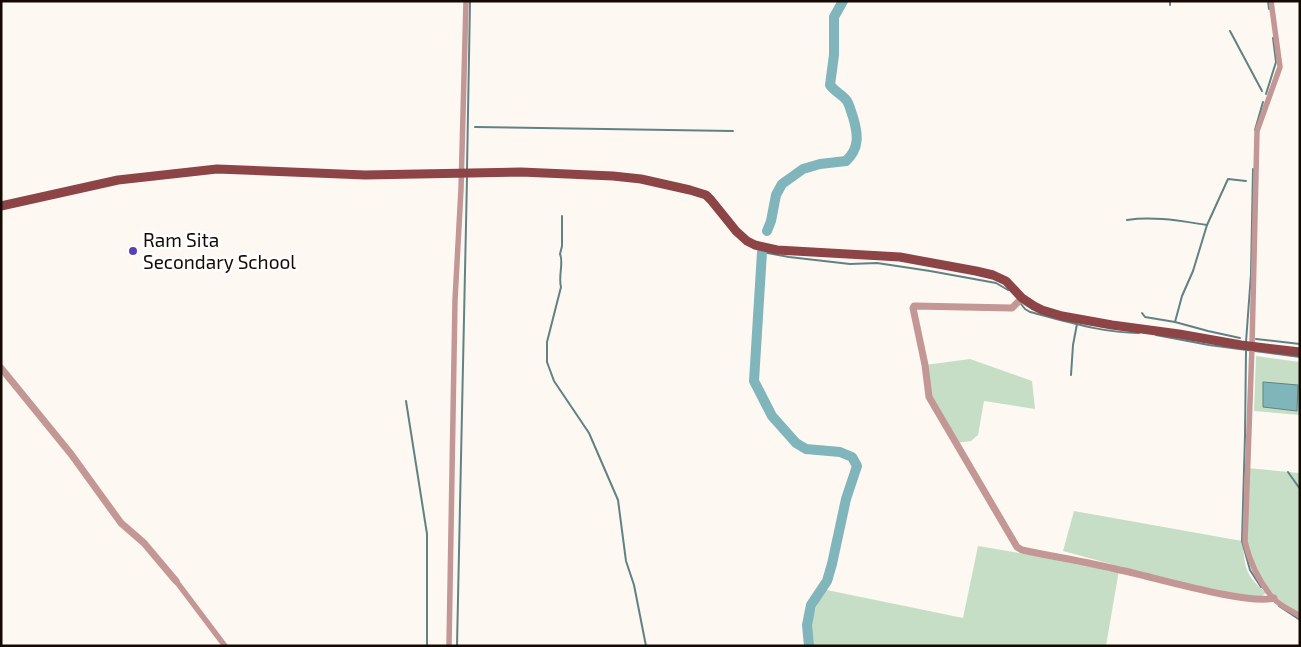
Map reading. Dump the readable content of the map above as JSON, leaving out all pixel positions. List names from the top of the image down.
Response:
{
  "places": ["Ram Sita Secondary School"]
}
